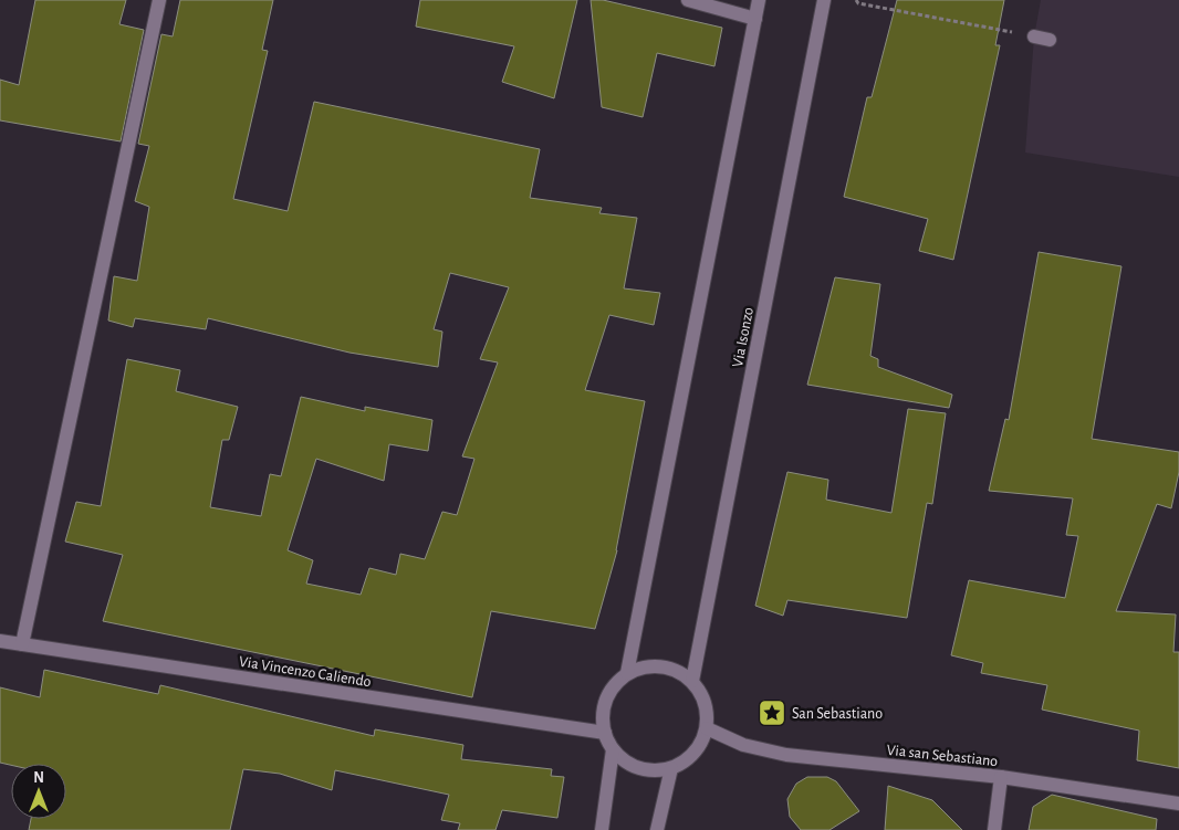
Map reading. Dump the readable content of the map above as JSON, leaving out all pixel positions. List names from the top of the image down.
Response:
{
  "streets": {
    "street": ["Via Isonzo", "Via Vincenzo Caliendo", "Via san Sebastiano"]
  },
  "crossings": [
    ["Via Isonzo", "Via Vincenzo Caliendo"],
    ["Via Isonzo", "Via san Sebastiano"],
    ["Via Vincenzo Caliendo", "Via san Sebastiano"]
  ],
  "places": {
    "place": ["San Sebastiano"]
  },
  "north": "top"
}
